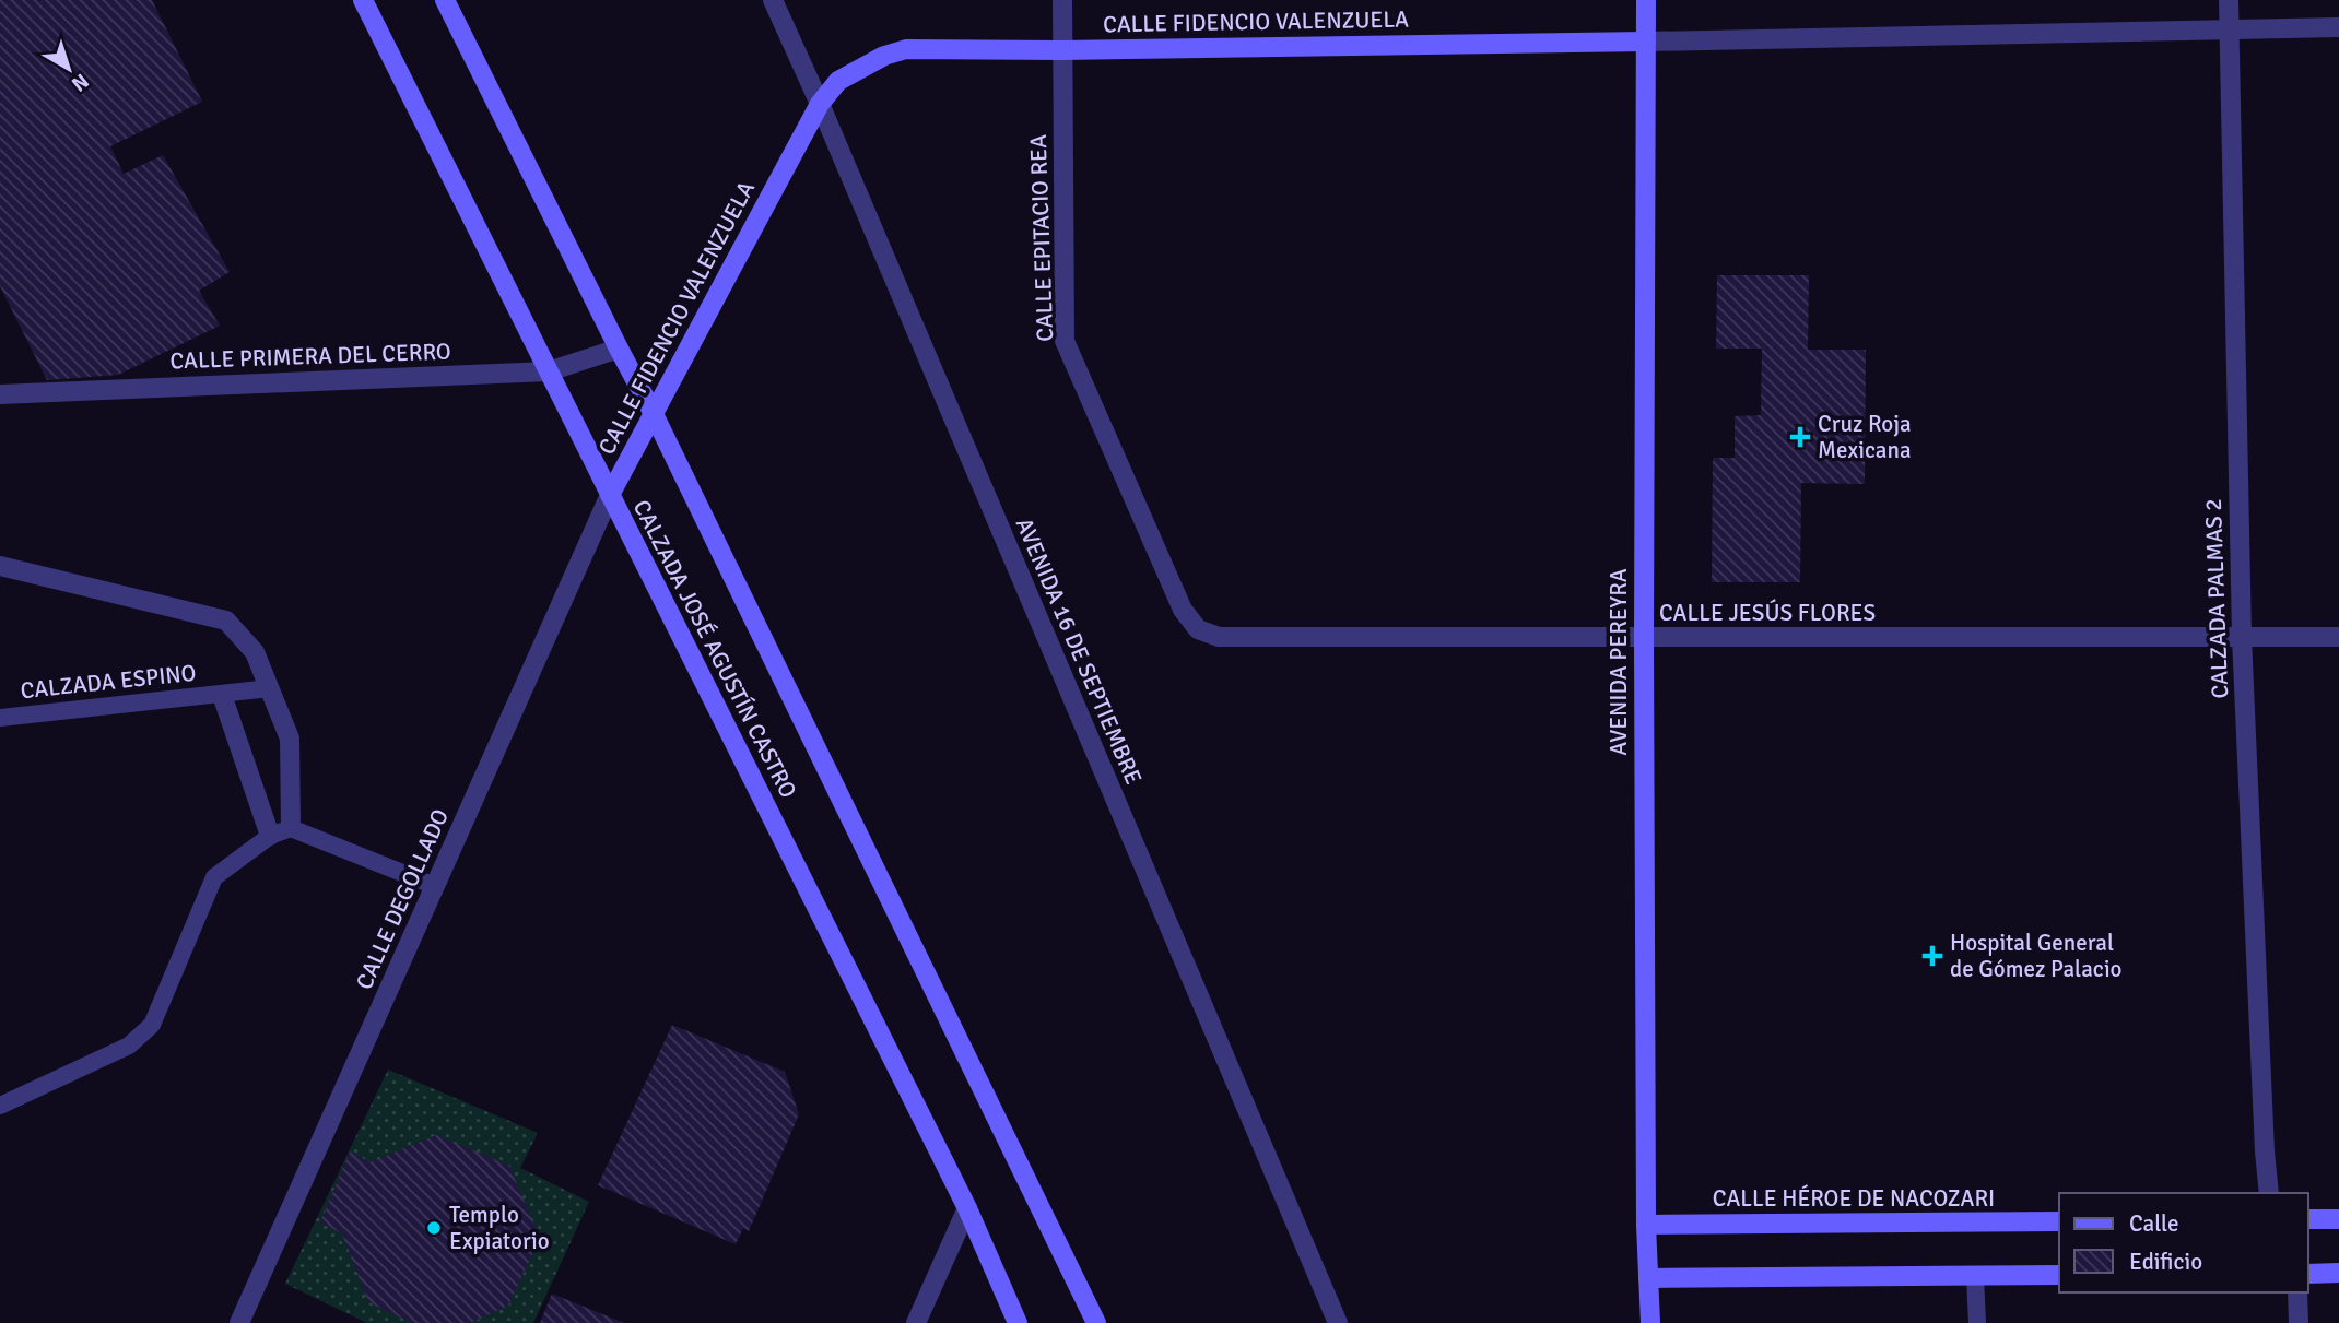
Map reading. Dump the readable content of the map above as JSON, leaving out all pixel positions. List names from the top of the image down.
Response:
{
  "streets": {
    "main road": [
      "CALLE FIDENCIO VALENZUELA",
      "CALZADA JOSÉ AGUSTÍN CASTRO",
      "AVENIDA PEREYRA",
      "CALLE HÉROE DE NACOZARI"
    ],
    "street": [
      "CALLE EPITACIO REA",
      "CALLE PRIMERA DEL CERRO",
      "CALZADA PALMAS 2",
      "CALLE JESÚS FLORES",
      "AVENIDA 16 DE SEPTIEMBRE",
      "CALZADA ESPINO",
      "CALLE DEGOLLADO"
    ]
  },
  "crossings": [
    ["CALLE FIDENCIO VALENZUELA", "CALLE EPITACIO REA"],
    ["CALLE FIDENCIO VALENZUELA", "CALZADA PALMAS 2"],
    ["CALLE FIDENCIO VALENZUELA", "CALZADA JOSÉ AGUSTÍN CASTRO"],
    ["CALLE FIDENCIO VALENZUELA", "AVENIDA 16 DE SEPTIEMBRE"],
    ["CALLE FIDENCIO VALENZUELA", "AVENIDA PEREYRA"],
    ["CALLE FIDENCIO VALENZUELA", "CALLE DEGOLLADO"],
    ["CALLE EPITACIO REA", "CALLE JESÚS FLORES"],
    ["CALLE PRIMERA DEL CERRO", "CALZADA JOSÉ AGUSTÍN CASTRO"],
    ["CALZADA PALMAS 2", "CALLE JESÚS FLORES"],
    ["CALLE JESÚS FLORES", "AVENIDA PEREYRA"],
    ["CALZADA JOSÉ AGUSTÍN CASTRO", "CALLE DEGOLLADO"],
    ["AVENIDA PEREYRA", "CALLE HÉROE DE NACOZARI"]
  ],
  "places": {
    "health": ["Cruz Roja Mexicana", "Hospital General de Gómez Palacio"],
    "other": ["Templo Expiatorio"]
  },
  "legend": ["Calle", "Edificio"],
  "north": "bottom right"
}
